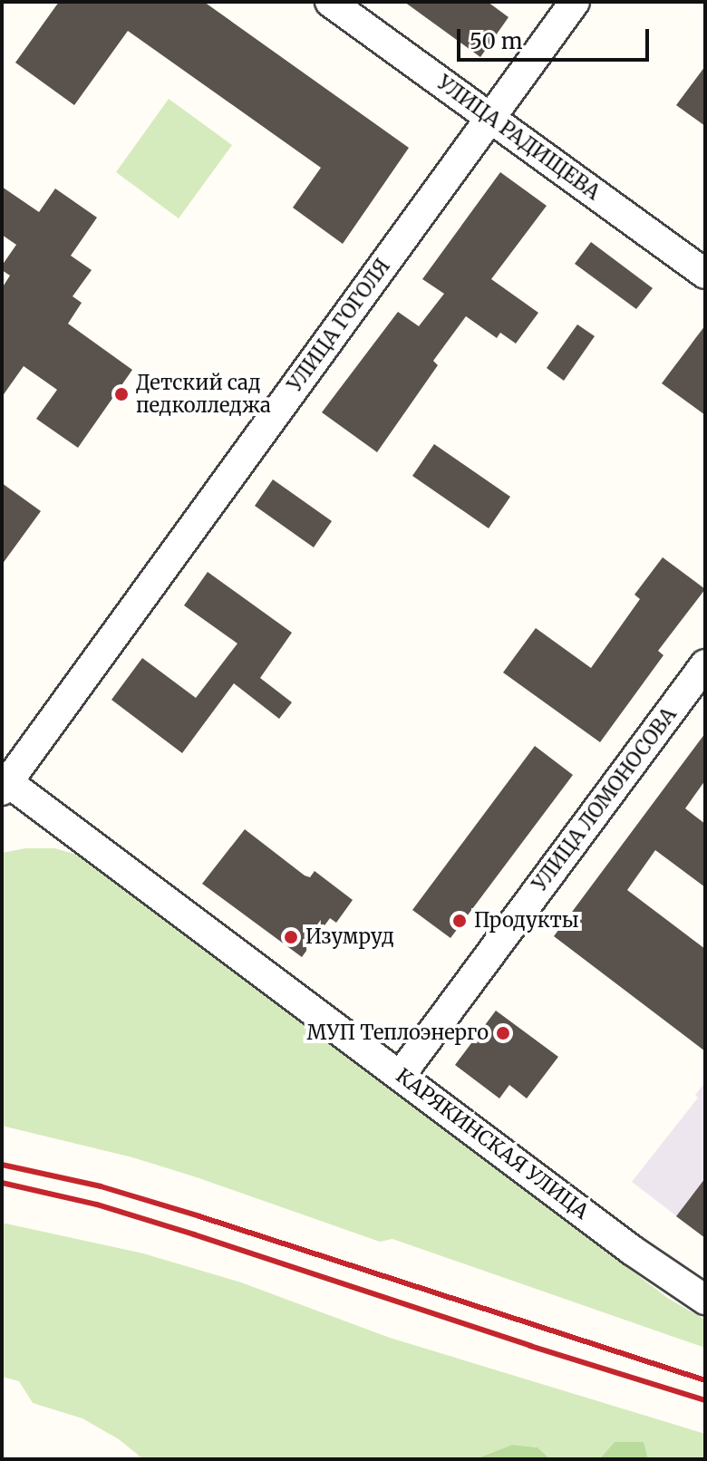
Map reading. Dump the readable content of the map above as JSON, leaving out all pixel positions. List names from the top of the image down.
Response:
{
  "streets": {
    "street": [
      "УЛИЦА РАДИЩЕВА",
      "УЛИЦА ГОГОЛЯ",
      "УЛИЦА ЛОМОНОСОВА",
      "КАРЯКИНСКАЯ УЛИЦА"
    ]
  },
  "crossings": [
    ["УЛИЦА РАДИЩЕВА", "УЛИЦА ГОГОЛЯ"],
    ["УЛИЦА ГОГОЛЯ", "КАРЯКИНСКАЯ УЛИЦА"],
    ["УЛИЦА ЛОМОНОСОВА", "КАРЯКИНСКАЯ УЛИЦА"]
  ],
  "places": [
    "Детский сад педколледжа",
    "Продукты",
    "Изумруд",
    "МУП Теплоэнерго"
  ],
  "scale_bar": "50 m"
}
